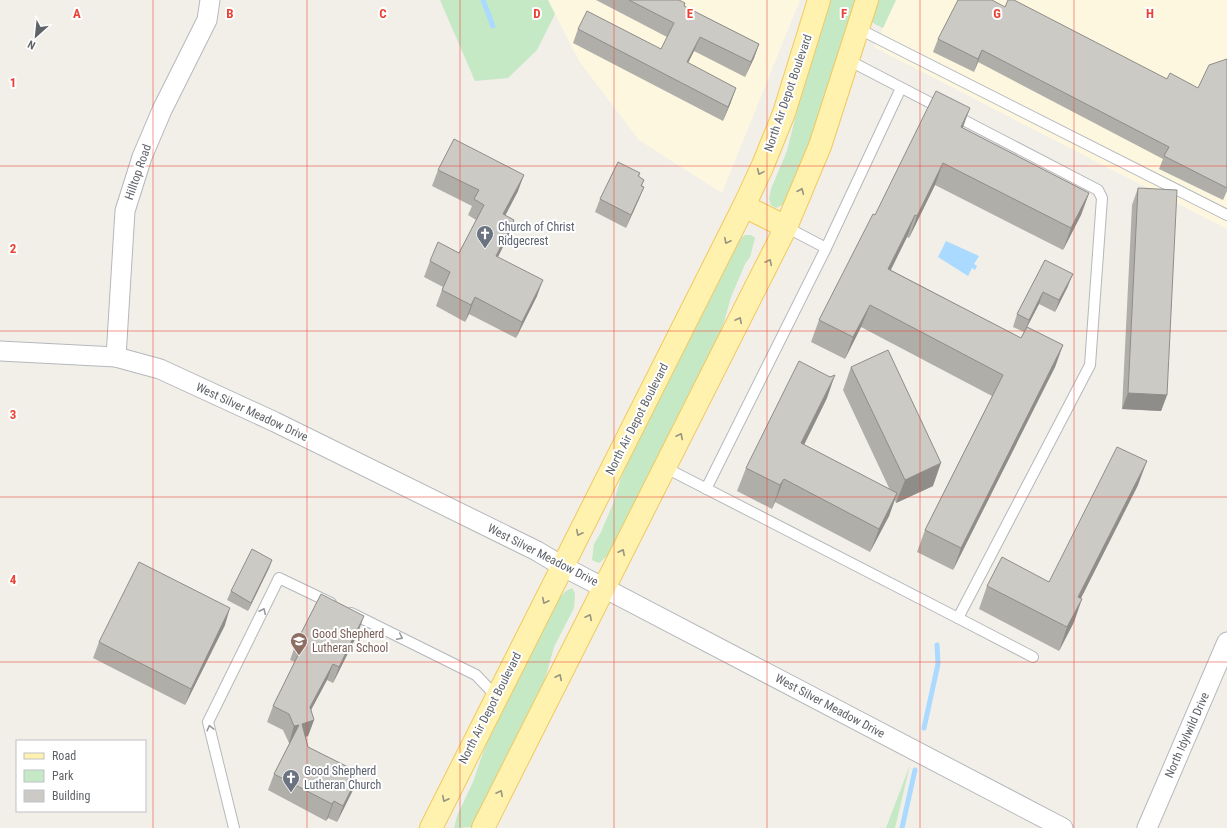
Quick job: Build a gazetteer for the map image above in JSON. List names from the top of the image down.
{
  "streets": {
    "main road": ["North Air Depot Boulevard"],
    "street": ["Hilltop Road", "West Silver Meadow Drive", "North Idylwild Drive"]
  },
  "crossings": [
    ["North Air Depot Boulevard", "West Silver Meadow Drive"],
    ["Hilltop Road", "West Silver Meadow Drive"]
  ],
  "places": {
    "church": ["Church of Christ Ridgecrest", "Good Shepherd Lutheran Church"],
    "school or university": ["Good Shepherd Lutheran School"]
  },
  "legend": ["Road", "Park", "Building"],
  "north": "bottom left",
  "grid": {
    "columns": [
      "A",
      "B",
      "C",
      "D",
      "E",
      "F",
      "G",
      "H"
    ],
    "rows": [
      "1",
      "2",
      "3",
      "4"
    ]
  }
}
